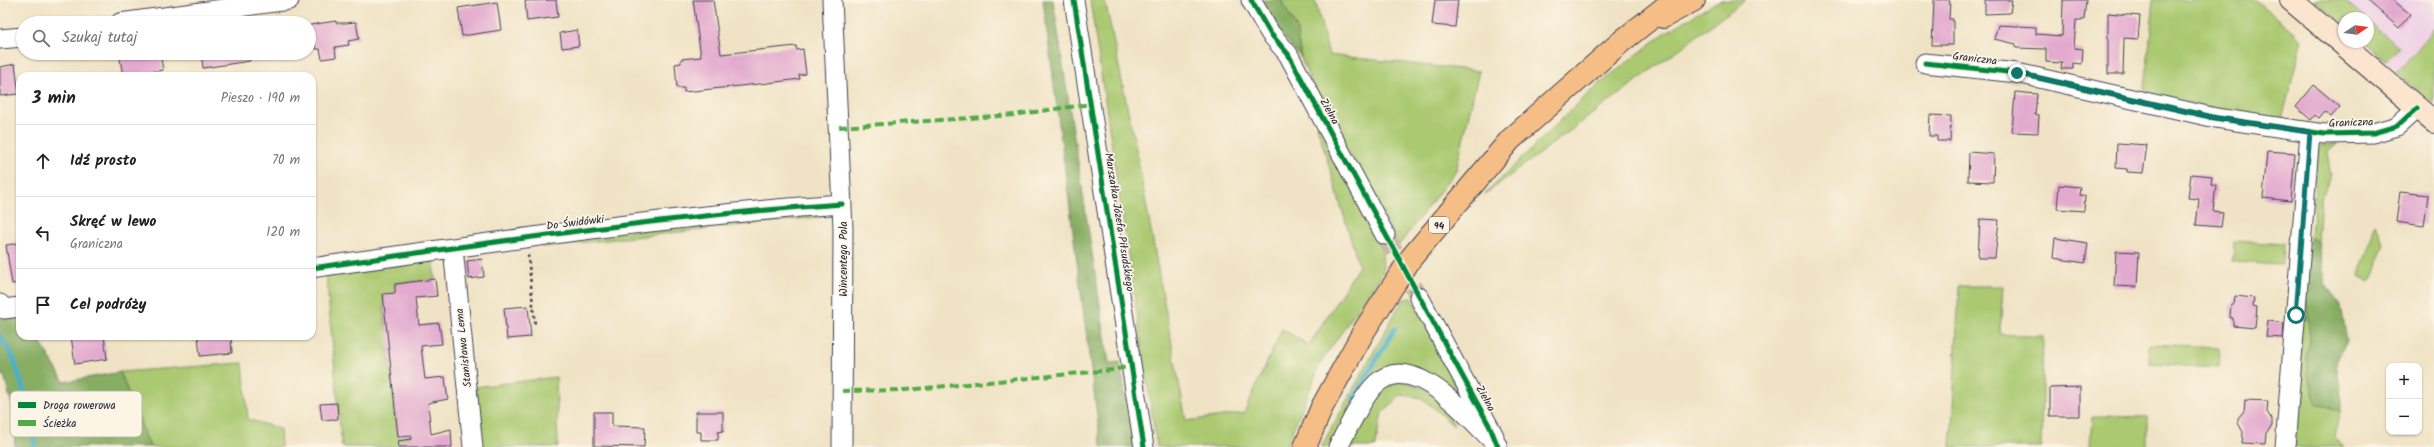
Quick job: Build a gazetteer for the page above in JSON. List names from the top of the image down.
{
  "streets": {
    "main road": ["94"],
    "street": [
      "Graniczna",
      "Zielna",
      "Do Świdówki",
      "Marszałka Józefa Piłsudskiego",
      "Wincentego Pola",
      "Stanisława Lema"
    ]
  },
  "crossings": [
    ["Do Świdówki", "Wincentego Pola"],
    ["Do Świdówki", "Stanisława Lema"]
  ],
  "legend": ["Droga rowerowa", "Ścieżka"],
  "north": "right",
  "page": {
    "search": "Szukaj tutaj",
    "heading": ["3 min", "Pieszo · 190 m"],
    "list": [
      ["Idź prosto", "70 m"],
      ["Skręć w lewo", "Graniczna", "120 m"],
      "Cel podróży"
    ],
    "map_buttons": ["+", "−"]
  }
}
